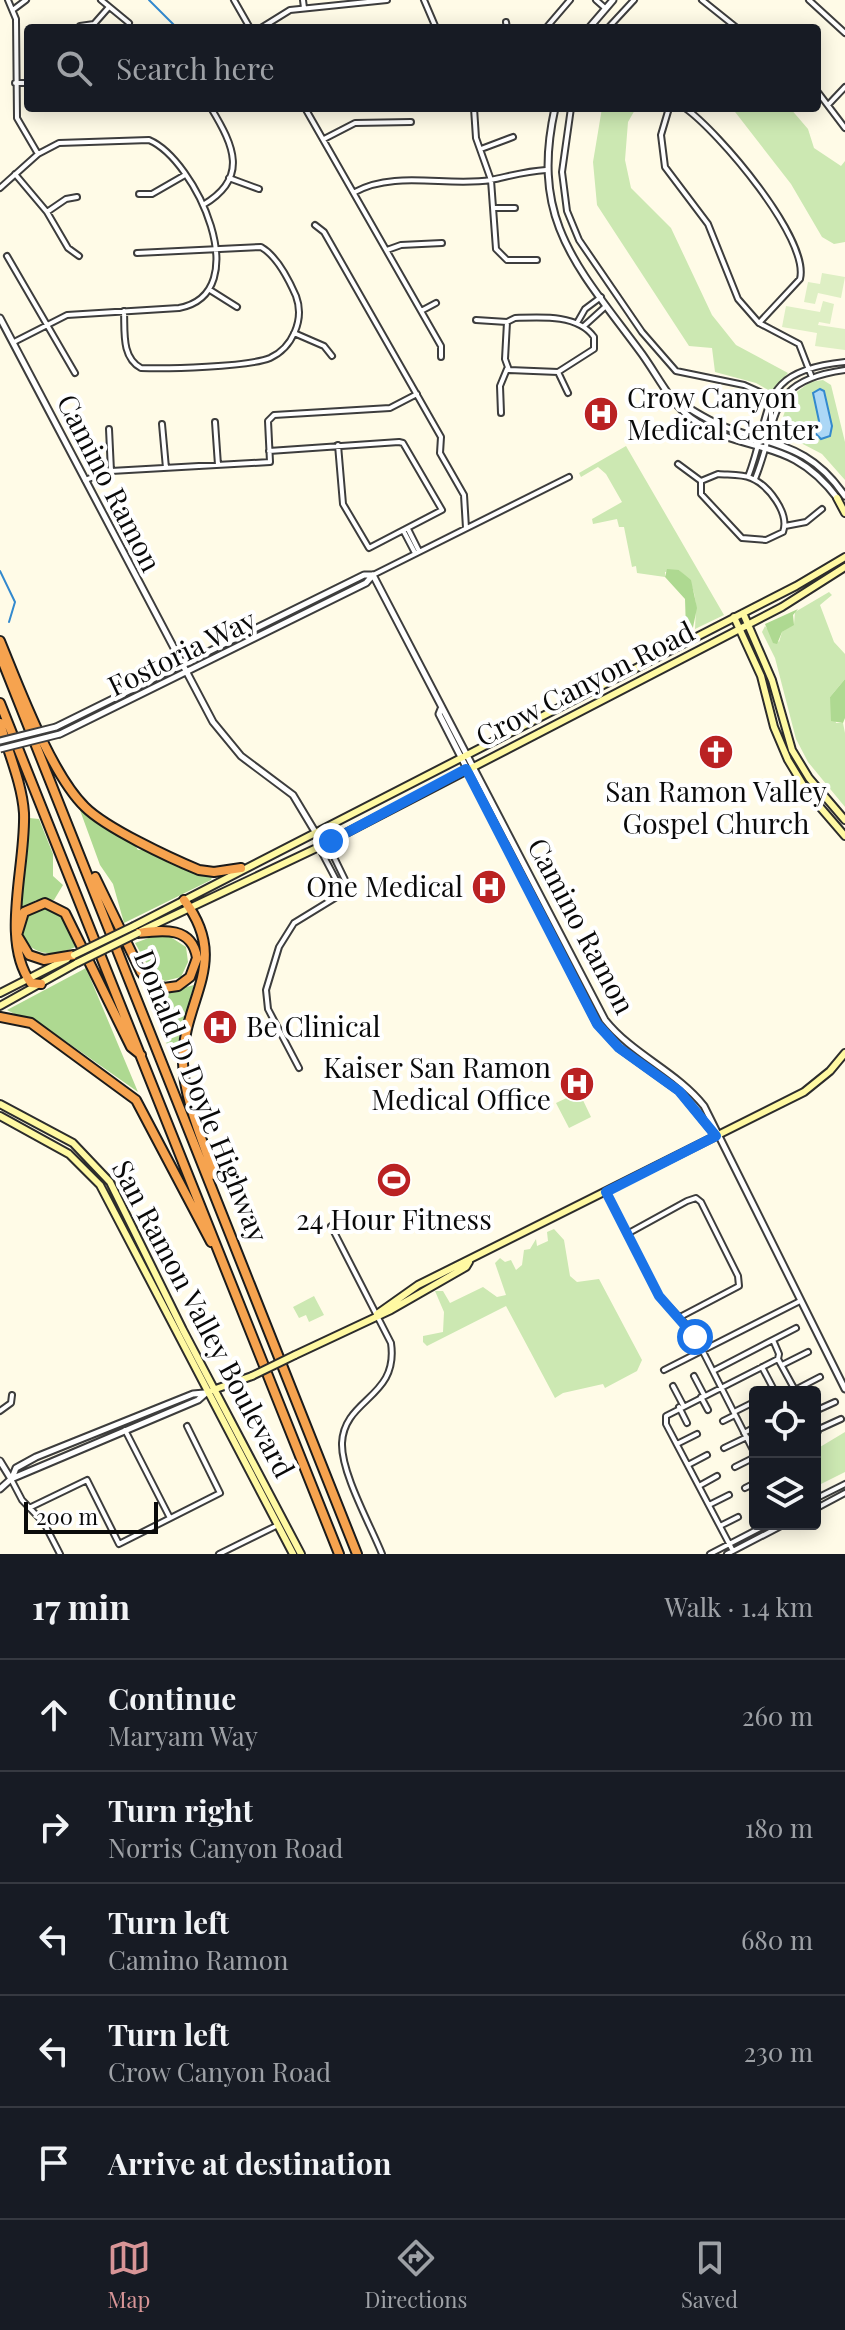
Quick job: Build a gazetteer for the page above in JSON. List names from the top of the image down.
{
  "streets": {
    "highway": ["Donald D Doyle Highway"],
    "main road": ["Crow Canyon Road", "San Ramon Valley Boulevard"],
    "street": ["Camino Ramon", "Fostoria Way"]
  },
  "crossings": [
    ["Camino Ramon", "Fostoria Way"],
    ["Camino Ramon", "Crow Canyon Road"]
  ],
  "places": {
    "hospital": [
      "Crow Canyon Medical Center",
      "One Medical",
      "Be Clinical",
      "Kaiser San Ramon Medical Office"
    ],
    "church": ["San Ramon Valley Gospel Church"],
    "sports": ["24 Hour Fitness"]
  },
  "scale_bar": "200 m",
  "page": {
    "search": "Search here",
    "scale": "200 m",
    "heading": ["17 min", "Walk · 1.4 km"],
    "list": [
      ["Continue", "Maryam Way", "260 m"],
      ["Turn right", "Norris Canyon Road", "180 m"],
      ["Turn left", "Camino Ramon", "680 m"],
      ["Turn left", "Crow Canyon Road", "230 m"],
      "Arrive at destination"
    ],
    "nav": ["Map", "Directions", "Saved"]
  }
}
